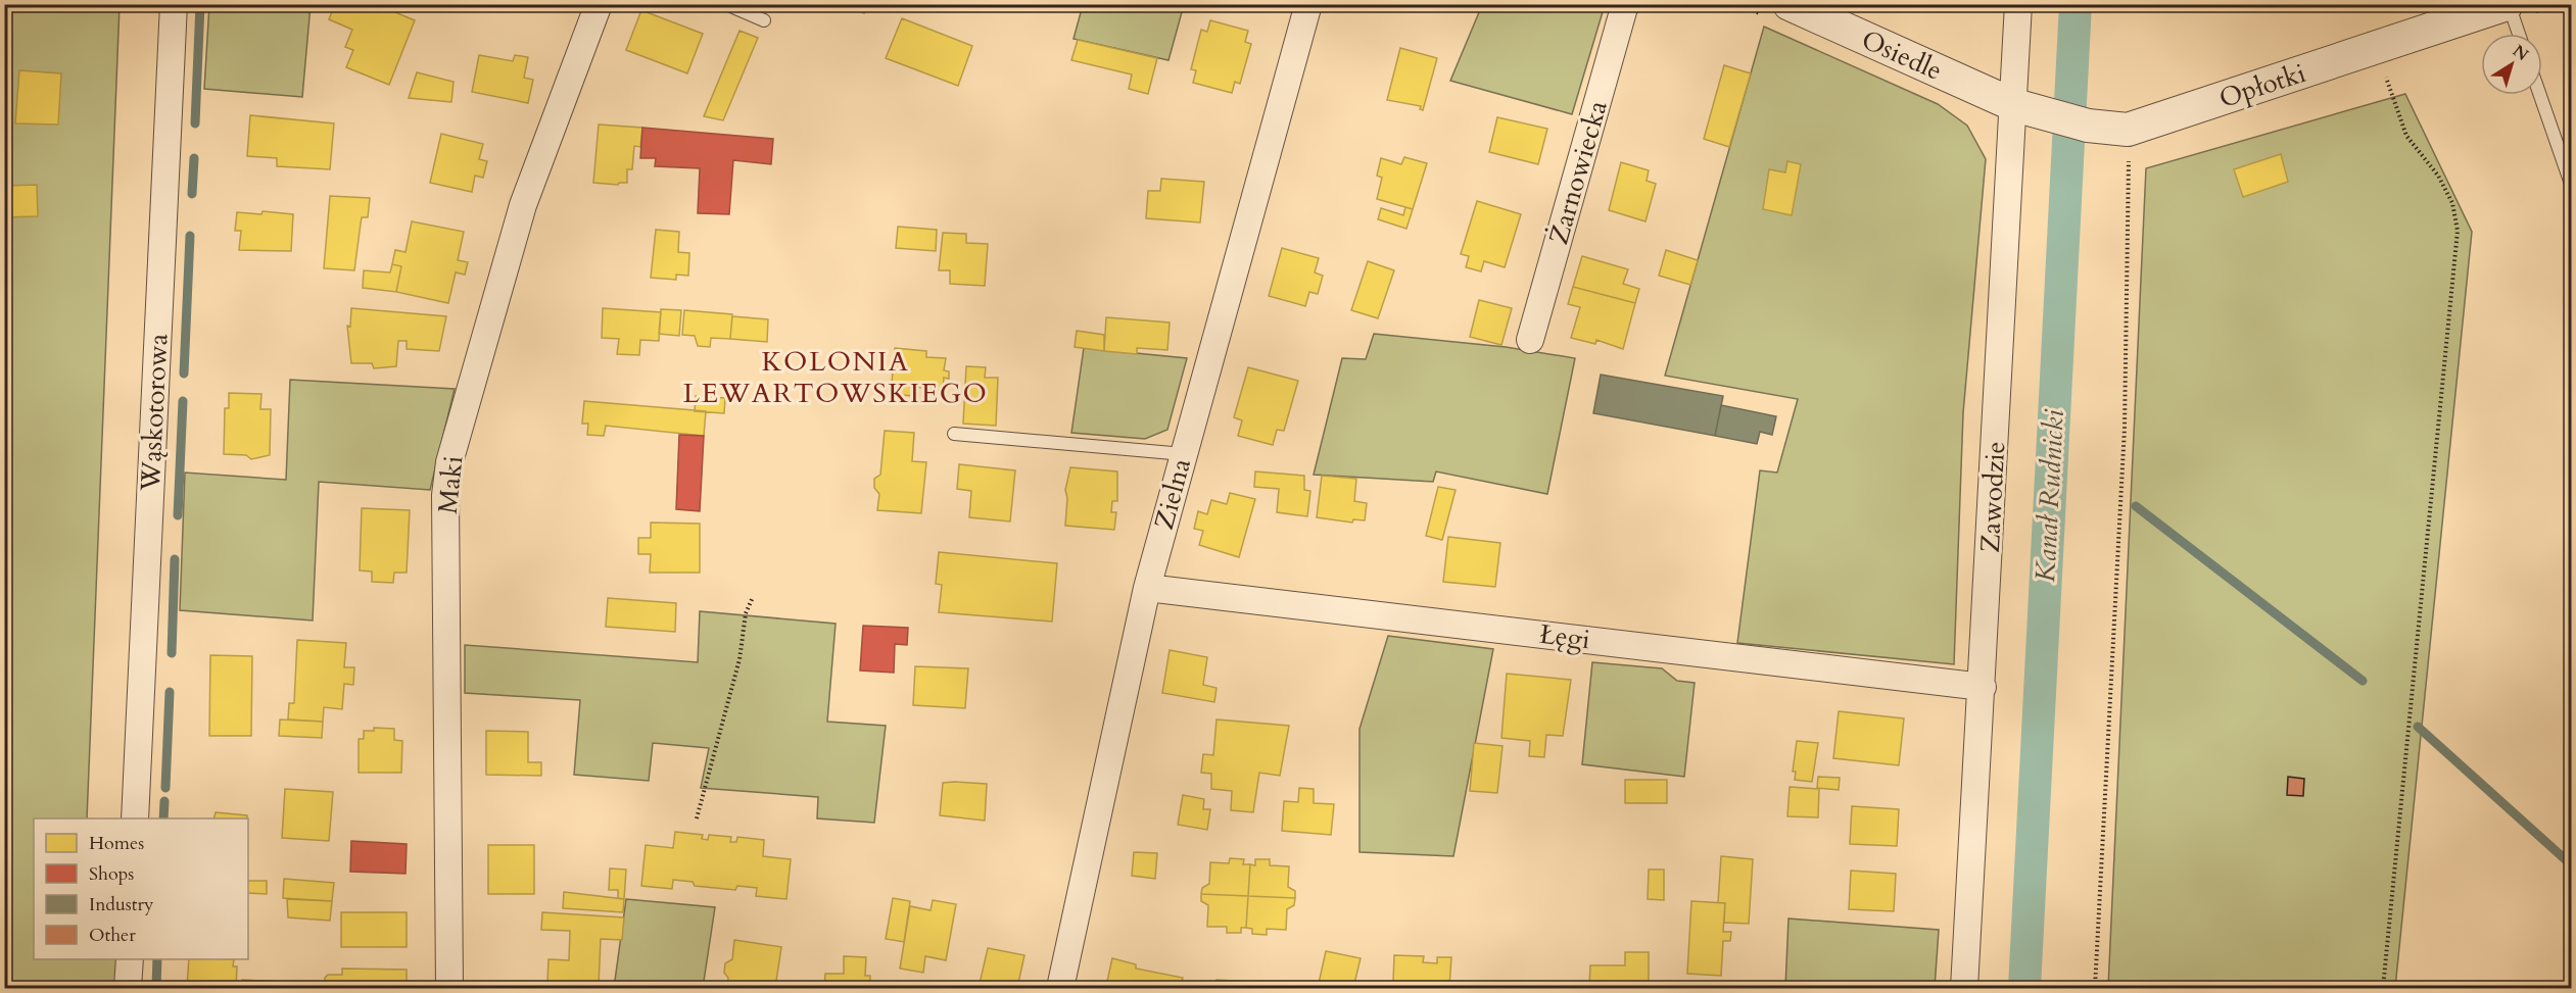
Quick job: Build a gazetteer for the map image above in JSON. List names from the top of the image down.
{
  "streets": {
    "street": [
      "Osiedle",
      "Opłotki",
      "Żarnowiecka",
      "Wąskotorowa",
      "Maki",
      "Zielna",
      "Zawodzie",
      "Łęgi"
    ]
  },
  "crossings": [
    ["Osiedle", "Opłotki"],
    ["Osiedle", "Zawodzie"],
    ["Opłotki", "Zawodzie"],
    ["Zielna", "Łęgi"],
    ["Zawodzie", "Łęgi"]
  ],
  "districts": ["KOLONIA LEWARTOWSKIEGO"],
  "water": ["Kanał Rudnicki"],
  "legend": [
    "Homes",
    "Shops",
    "Industry",
    "Other"
  ],
  "north": "top right"
}
